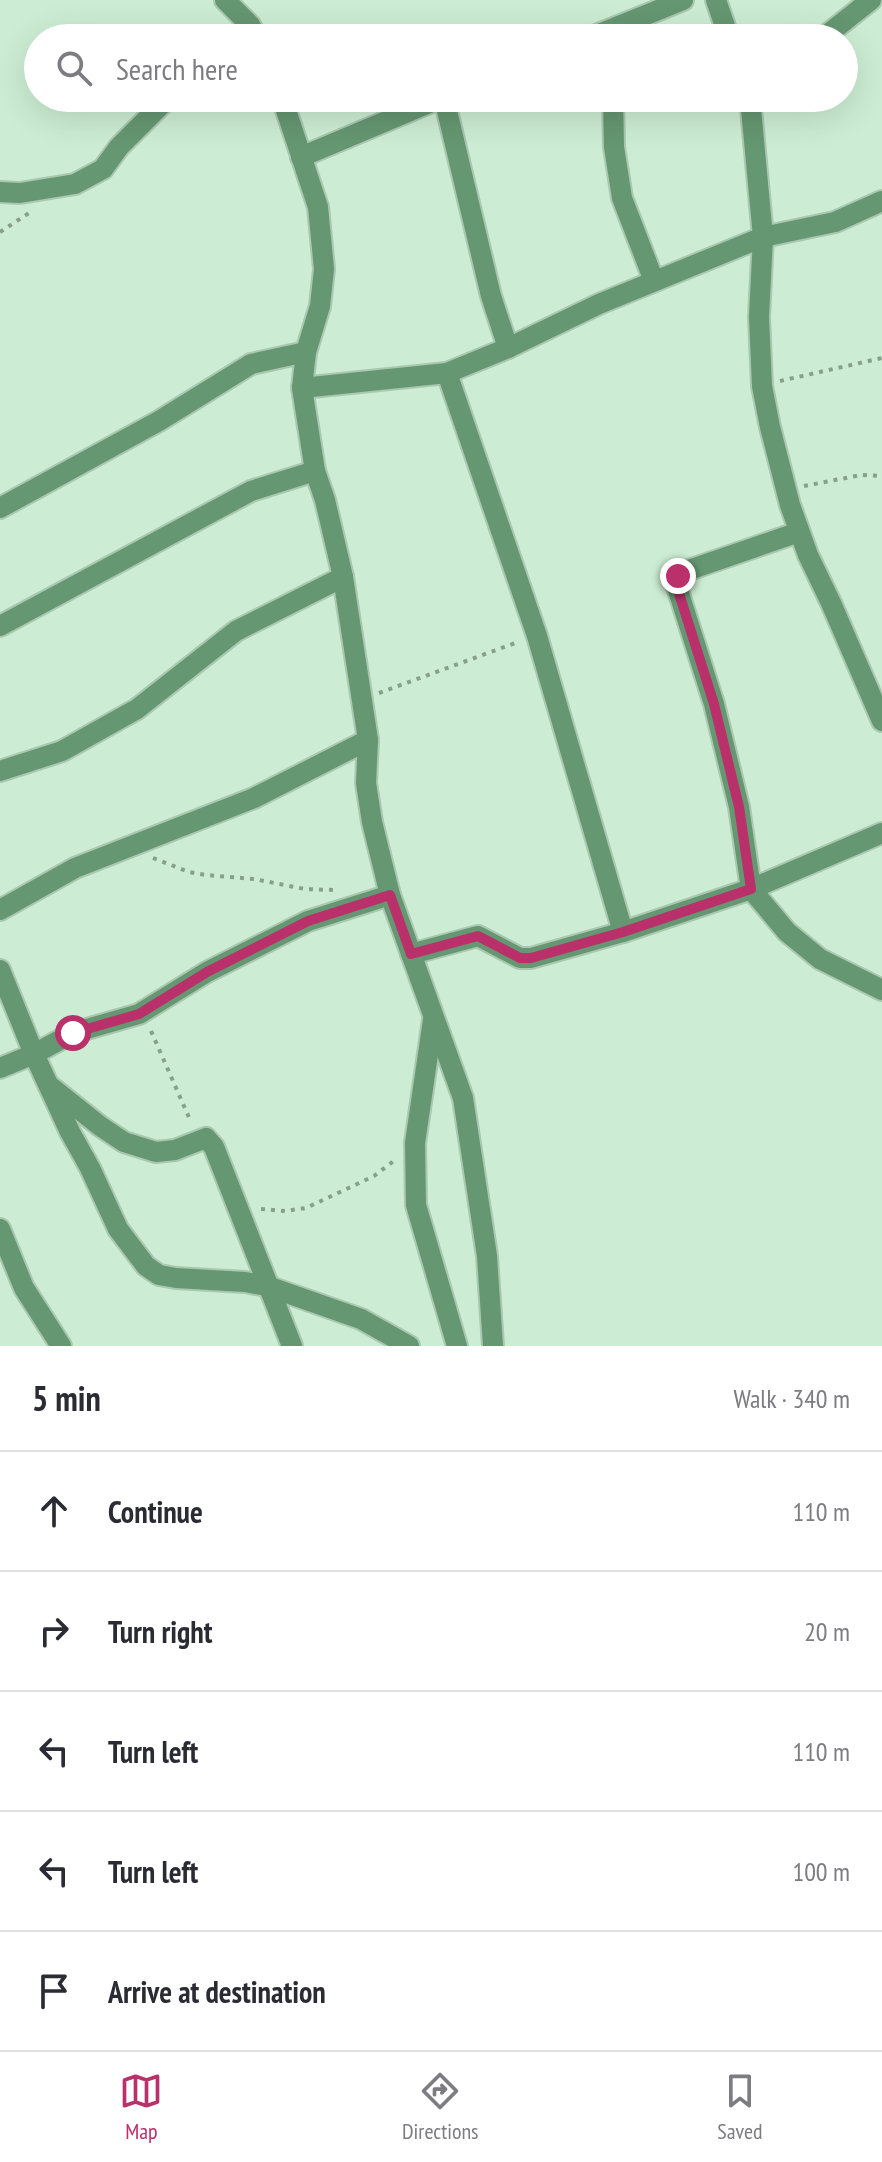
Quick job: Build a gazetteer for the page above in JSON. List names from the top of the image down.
{
  "page": {
    "search": "Search here",
    "heading": ["5 min", "Walk · 340 m"],
    "list": [
      ["Continue", "110 m"],
      ["Turn right", "20 m"],
      ["Turn left", "110 m"],
      ["Turn left", "100 m"],
      "Arrive at destination"
    ],
    "nav": ["Map", "Directions", "Saved"]
  }
}
